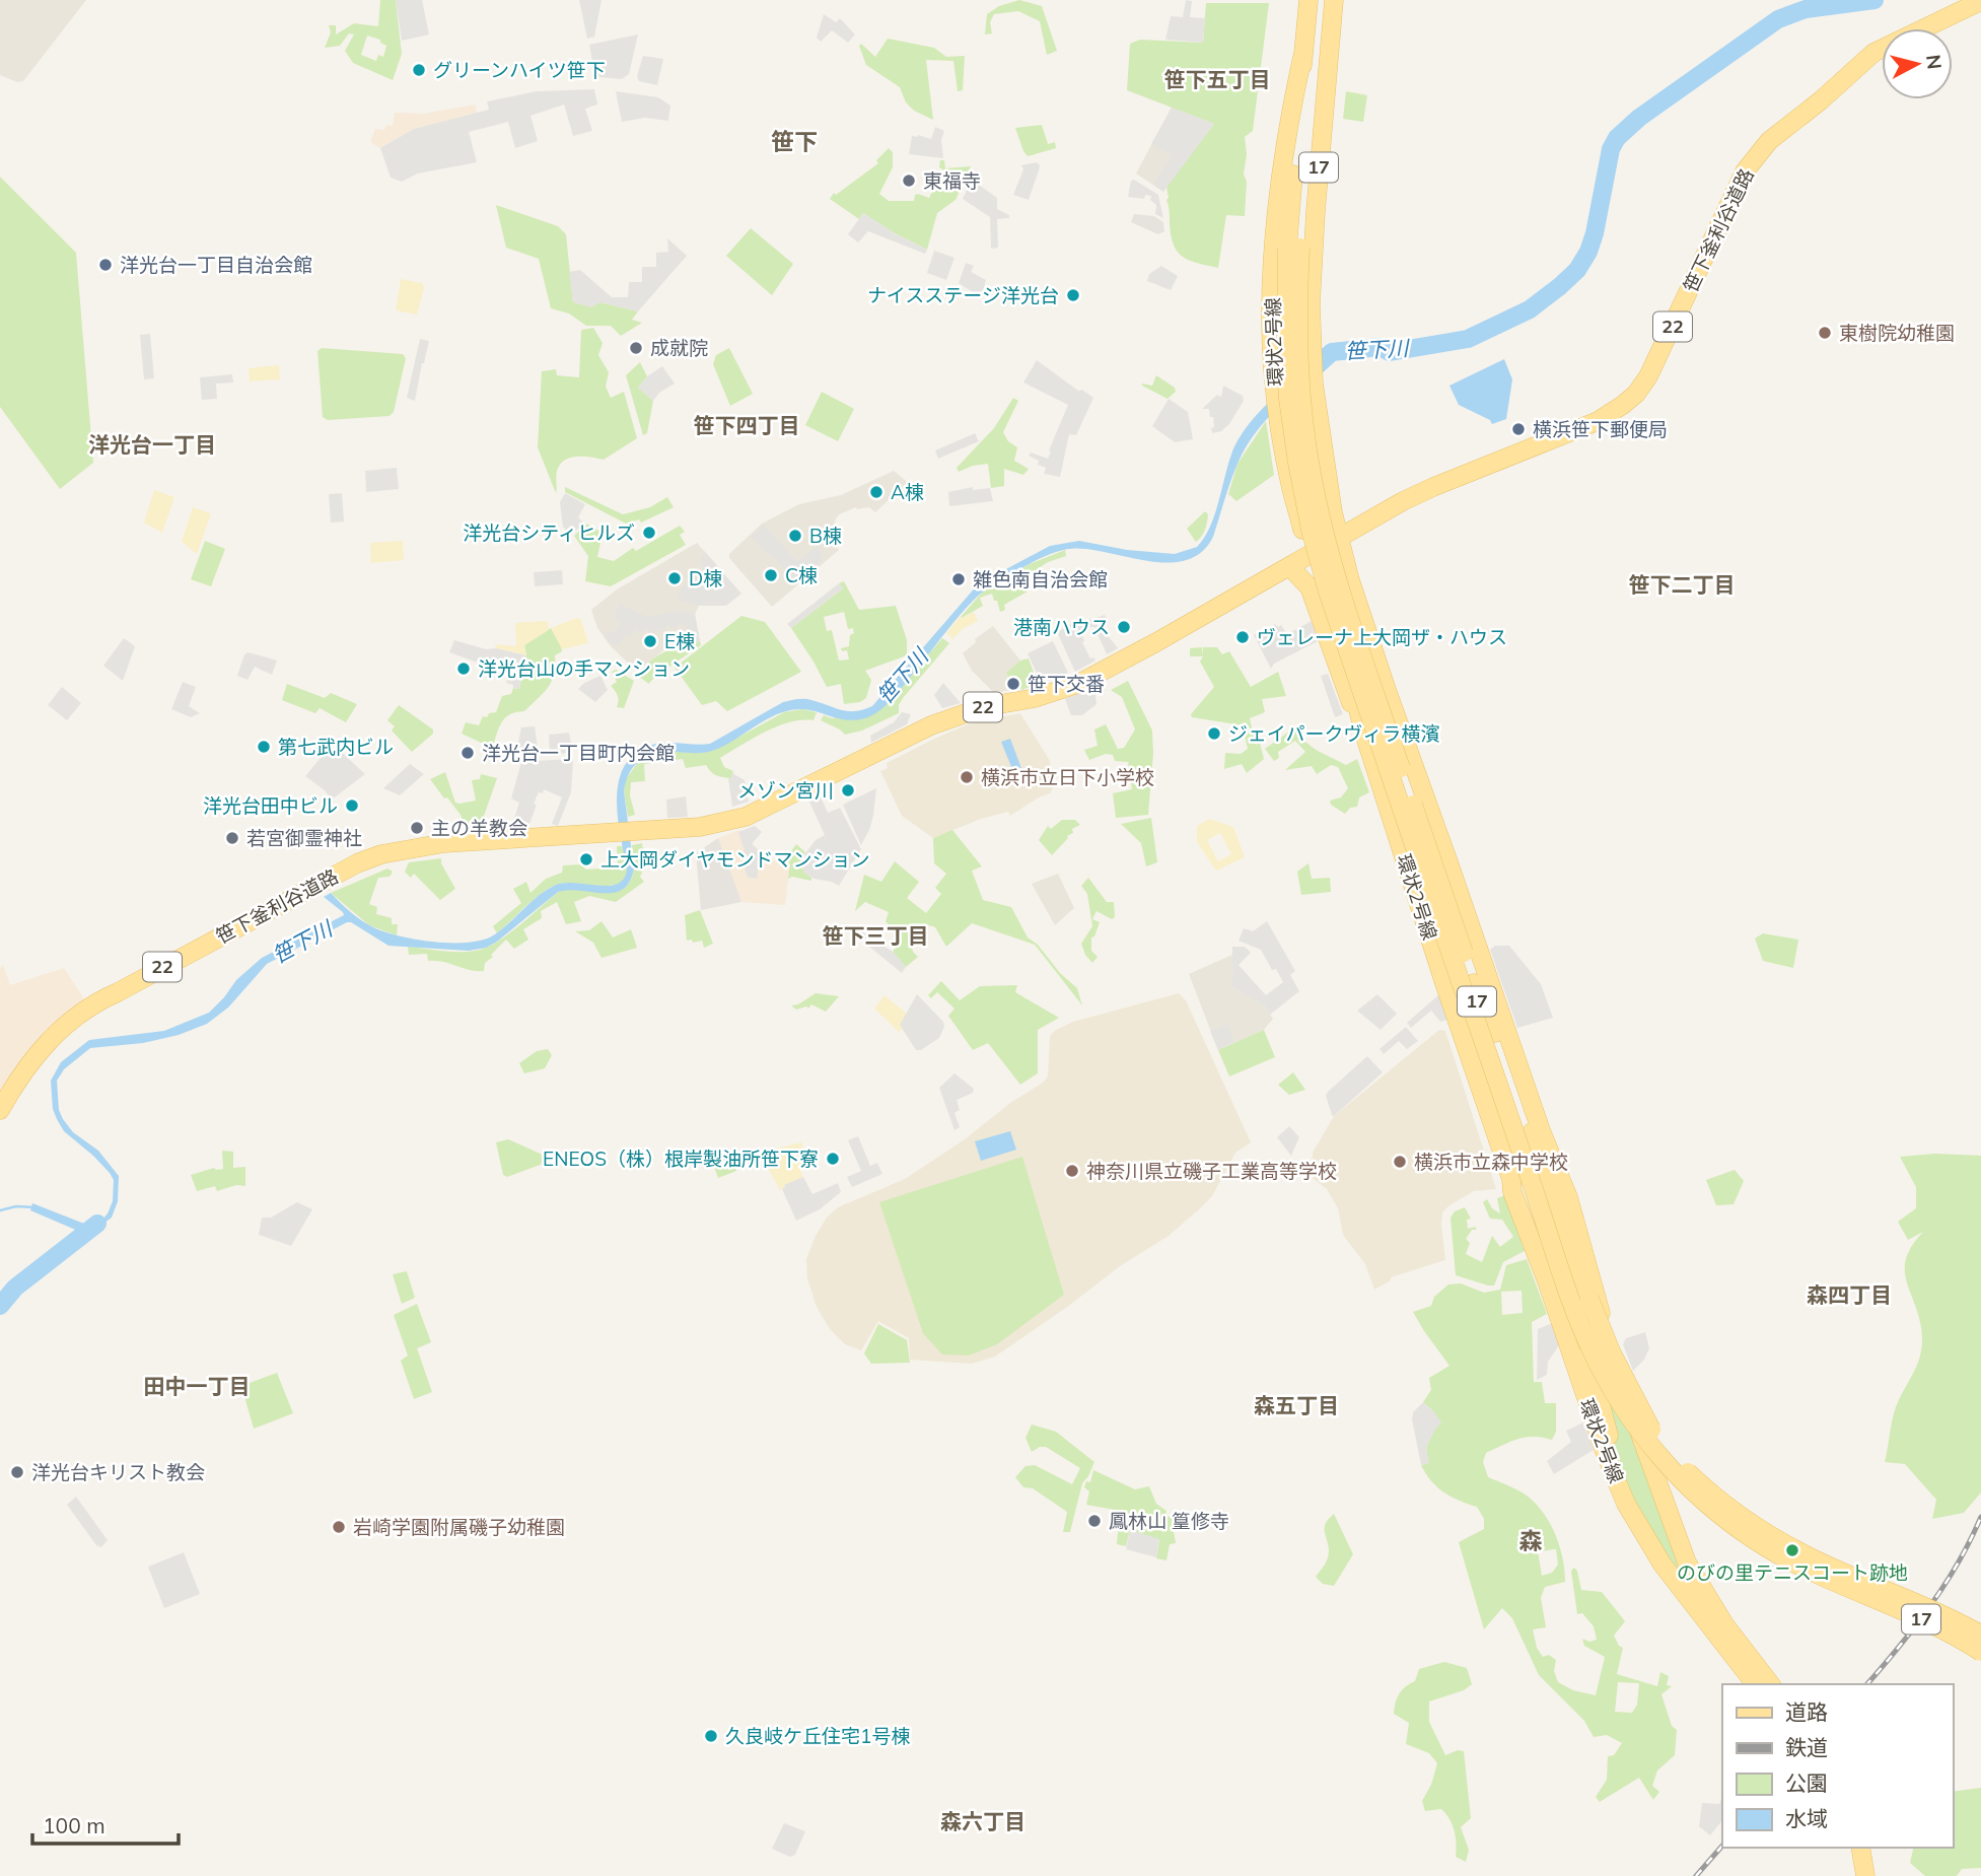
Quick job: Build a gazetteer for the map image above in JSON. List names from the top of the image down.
{
  "streets": {
    "main road": [
      "17",
      "笹下釜利谷道路",
      "22",
      "環状2号線"
    ]
  },
  "crossings": [
    ["17", "笹下釜利谷道路"],
    ["17", "環状2号線"],
    ["笹下釜利谷道路", "環状2号線"]
  ],
  "districts": [
    "笹下五丁目",
    "笹下",
    "笹下四丁目",
    "洋光台一丁目",
    "笹下二丁目",
    "笹下三丁目",
    "森四丁目",
    "田中一丁目",
    "森五丁目",
    "森",
    "森六丁目"
  ],
  "water": ["笹下川"],
  "places": [
    "グリーンハイツ笹下",
    "東福寺",
    "洋光台一丁目自治会館",
    "ナイスステージ洋光台",
    "東樹院幼稚園",
    "成就院",
    "横浜笹下郵便局",
    "A棟",
    "洋光台シティヒルズ",
    "B棟",
    "C棟",
    "D棟",
    "雑色南自治会館",
    "港南ハウス",
    "ヴェレーナ上大岡ザ・ハウス",
    "E棟",
    "洋光台山の手マンション",
    "笹下交番",
    "ジェイパークヴィラ横濱",
    "第七武内ビル",
    "洋光台一丁目町内会館",
    "横浜市立日下小学校",
    "メゾン宮川",
    "洋光台田中ビル",
    "主の羊教会",
    "若宮御霊神社",
    "上大岡ダイヤモンドマンション",
    "ENEOS（株）根岸製油所笹下寮",
    "横浜市立森中学校",
    "神奈川県立磯子工業高等学校",
    "洋光台キリスト教会",
    "鳳林山 篁修寺",
    "岩崎学園附属磯子幼稚園",
    "のびの里テニスコート跡地",
    "久良岐ケ丘住宅1号棟"
  ],
  "legend": [
    "道路",
    "鉄道",
    "公園",
    "水域"
  ],
  "scale_bar": "100 m",
  "north": "right"
}
